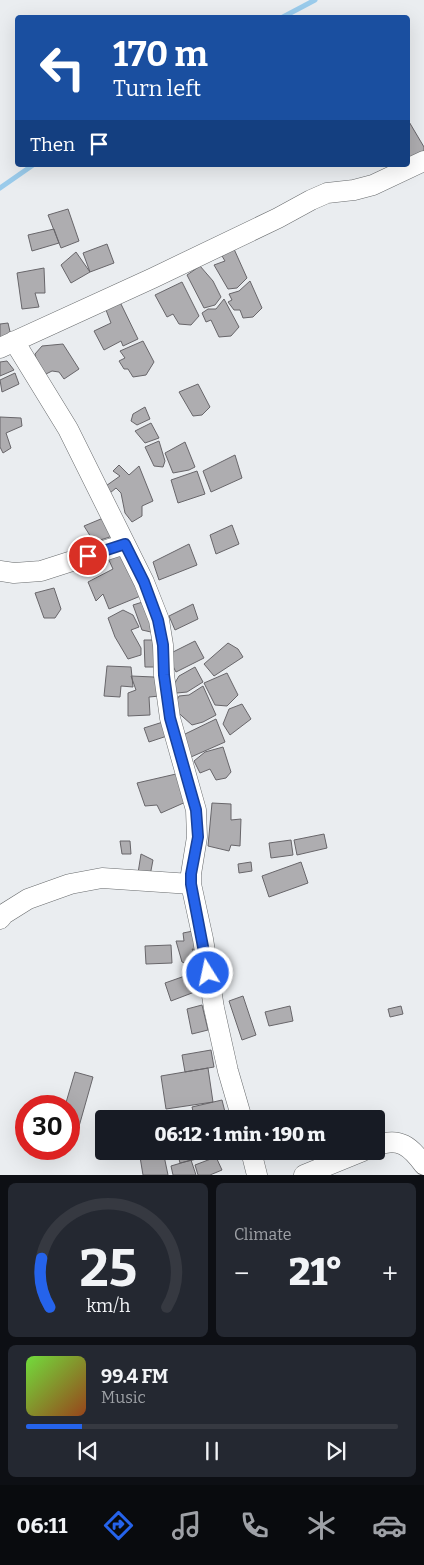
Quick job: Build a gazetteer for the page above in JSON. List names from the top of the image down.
{
  "page": {
    "turn": ["170 m", "Turn left"],
    "then": "Then",
    "limit": "30",
    "trip": "06:12 · 1 min · 190 m",
    "tile": "Climate",
    "heat": ["−", "21°", "+"],
    "song": ["99.4 FM", "Music"],
    "tabs": "06:11",
    "gauge": ["25", "km/h"]
  }
}
